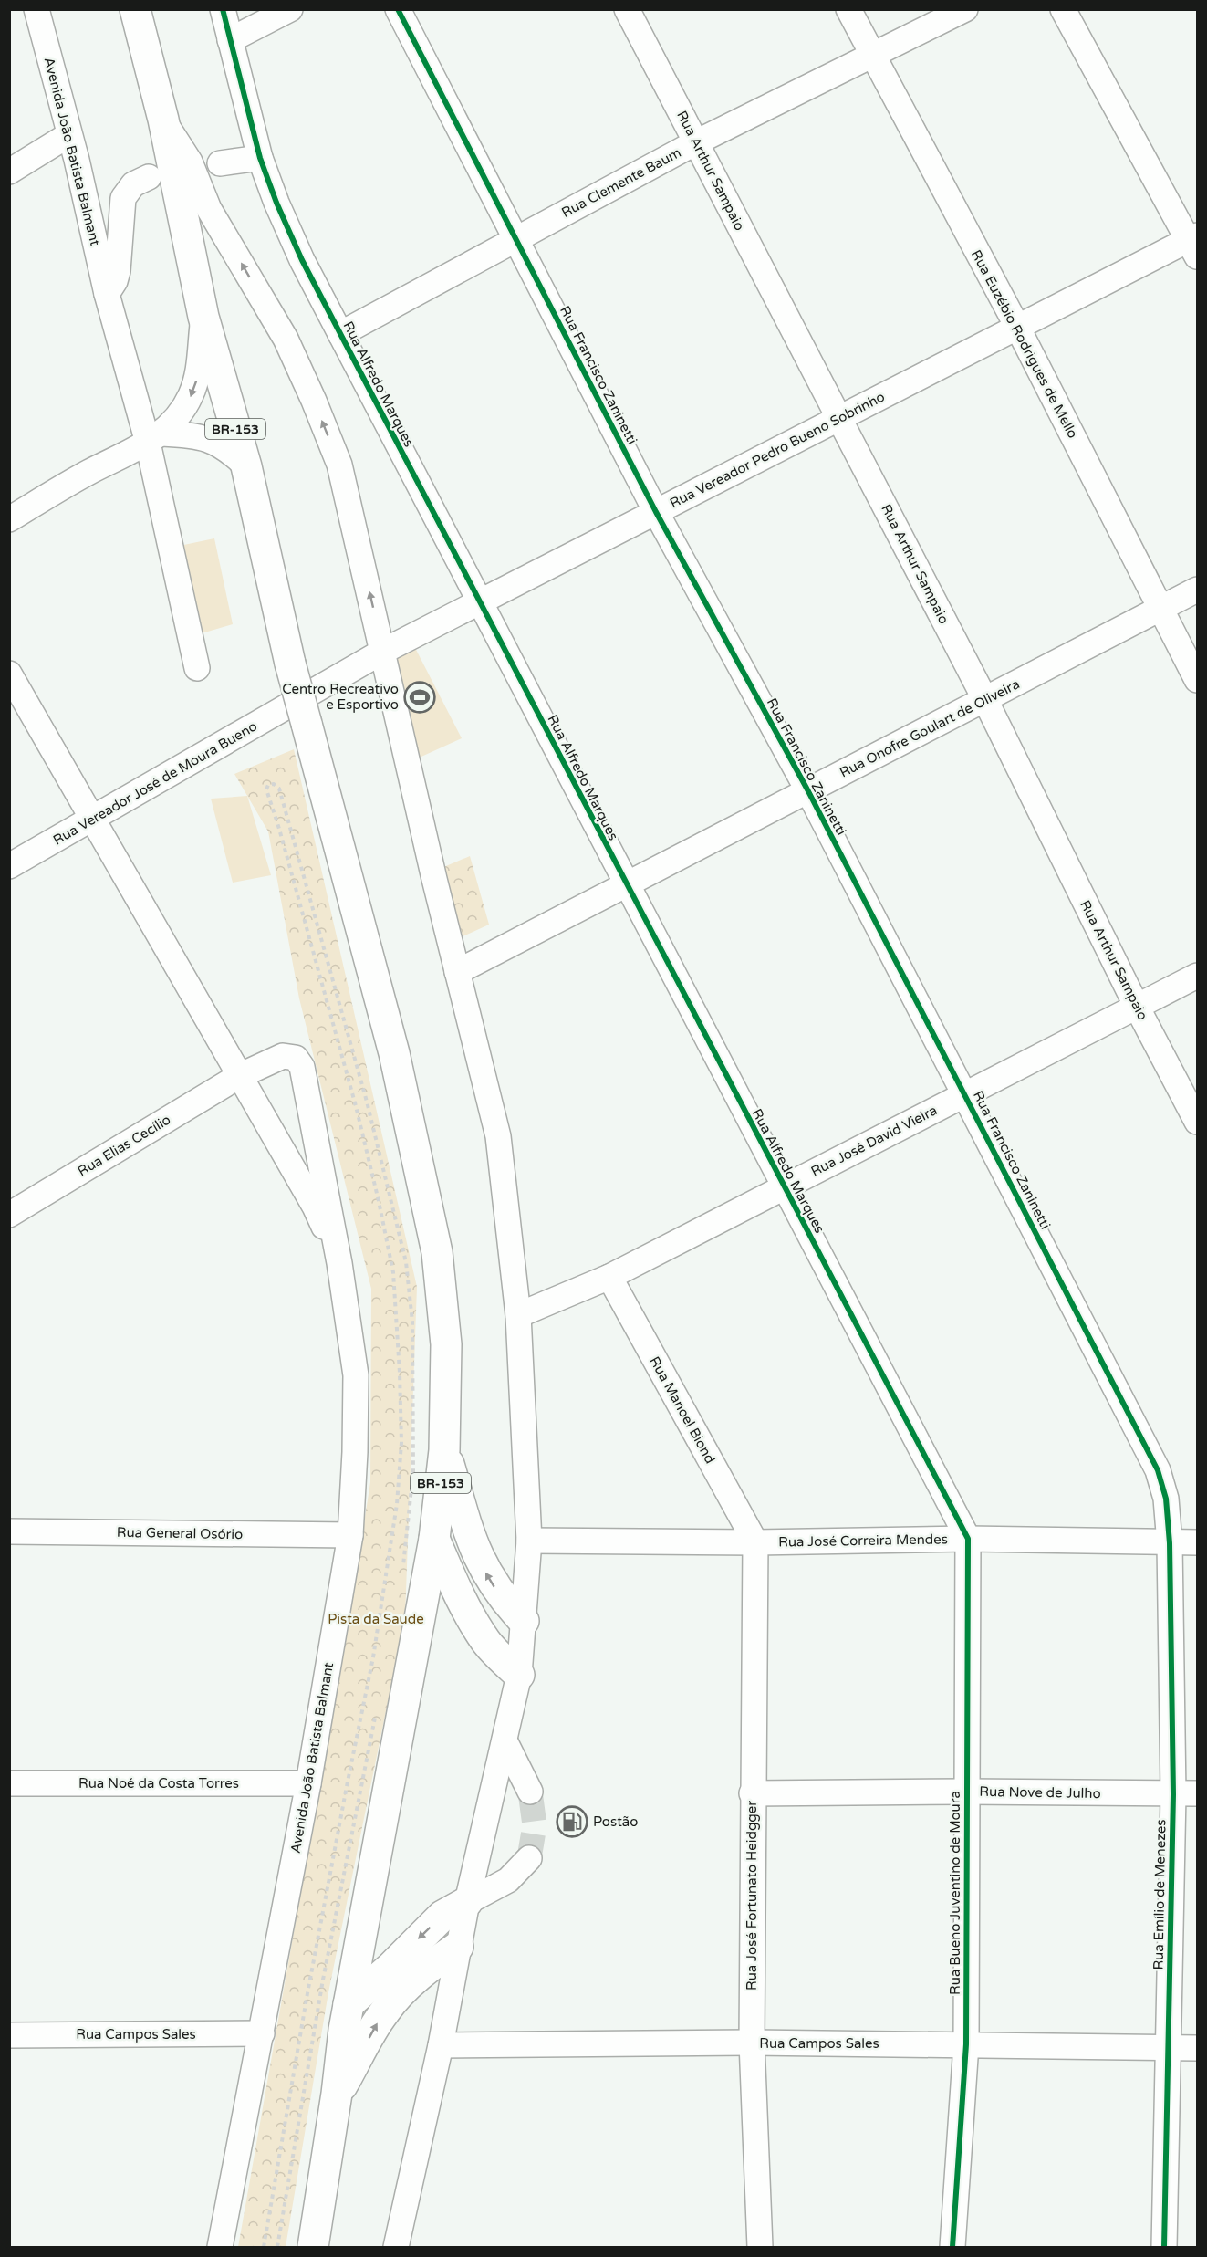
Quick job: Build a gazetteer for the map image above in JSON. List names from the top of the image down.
{
  "streets": {
    "highway": ["BR-153"],
    "street": [
      "Avenida João Batista Balmant",
      "Rua Arthur Sampaio",
      "Rua Clemente Baum",
      "Rua Euzébio Rodrigues de Mello",
      "Rua Francisco Zaninetti",
      "Rua Alfredo Marques",
      "Rua Vereador Pedro Bueno Sobrinho",
      "Rua Onofre Goulart de Oliveira",
      "Rua Vereador José de Moura Bueno",
      "Rua José David Vieira",
      "Rua Elias Cecílio",
      "Rua Manoel Biond",
      "Rua General Osório",
      "Rua José Correira Mendes",
      "Rua Noé da Costa Torres",
      "Rua Nove de Julho",
      "Rua Bueno Juventino de Moura",
      "Rua Emílio de Menezes",
      "Rua José Fortunato Heidgger",
      "Rua Campos Sales"
    ]
  },
  "crossings": [
    ["Avenida João Batista Balmant", "Rua Elias Cecílio"],
    ["Avenida João Batista Balmant", "Rua General Osório"],
    ["Avenida João Batista Balmant", "Rua Noé da Costa Torres"],
    ["Avenida João Batista Balmant", "Rua Campos Sales"],
    ["Rua Arthur Sampaio", "Rua Clemente Baum"],
    ["Rua Arthur Sampaio", "Rua Vereador Pedro Bueno Sobrinho"],
    ["Rua Arthur Sampaio", "Rua Onofre Goulart de Oliveira"],
    ["Rua Arthur Sampaio", "Rua José David Vieira"],
    ["Rua Clemente Baum", "Rua Euzébio Rodrigues de Mello"],
    ["Rua Clemente Baum", "Rua Francisco Zaninetti"],
    ["Rua Clemente Baum", "Rua Alfredo Marques"],
    ["Rua Euzébio Rodrigues de Mello", "Rua Vereador Pedro Bueno Sobrinho"],
    ["Rua Euzébio Rodrigues de Mello", "Rua Onofre Goulart de Oliveira"],
    ["Rua Francisco Zaninetti", "Rua Vereador Pedro Bueno Sobrinho"],
    ["Rua Francisco Zaninetti", "Rua Onofre Goulart de Oliveira"],
    ["Rua Francisco Zaninetti", "Rua José David Vieira"],
    ["Rua Francisco Zaninetti", "Rua José Correira Mendes"],
    ["Rua Francisco Zaninetti", "Rua Emílio de Menezes"],
    ["Rua Alfredo Marques", "Rua Vereador Pedro Bueno Sobrinho"],
    ["Rua Alfredo Marques", "Rua Onofre Goulart de Oliveira"],
    ["Rua Alfredo Marques", "Rua José David Vieira"],
    ["Rua Alfredo Marques", "Rua José Correira Mendes"],
    ["Rua Alfredo Marques", "Rua Bueno Juventino de Moura"],
    ["BR-153", "Rua Vereador Pedro Bueno Sobrinho"],
    ["BR-153", "Rua Vereador José de Moura Bueno"],
    ["Rua Vereador Pedro Bueno Sobrinho", "Rua Vereador José de Moura Bueno"],
    ["Rua José David Vieira", "Rua Manoel Biond"],
    ["Rua Manoel Biond", "Rua José Correira Mendes"],
    ["Rua Manoel Biond", "Rua José Fortunato Heidgger"],
    ["Rua José Correira Mendes", "Rua Bueno Juventino de Moura"],
    ["Rua José Correira Mendes", "Rua Emílio de Menezes"],
    ["Rua José Correira Mendes", "Rua José Fortunato Heidgger"],
    ["Rua Nove de Julho", "Rua Bueno Juventino de Moura"],
    ["Rua Nove de Julho", "Rua Emílio de Menezes"],
    ["Rua Nove de Julho", "Rua José Fortunato Heidgger"],
    ["Rua Bueno Juventino de Moura", "Rua Campos Sales"],
    ["Rua Emílio de Menezes", "Rua Campos Sales"],
    ["Rua José Fortunato Heidgger", "Rua Campos Sales"]
  ],
  "parks": ["Pista da Saude"],
  "places": {
    "sports": ["Centro Recreativo e Esportivo"],
    "fuel station": ["Postão"]
  }
}
